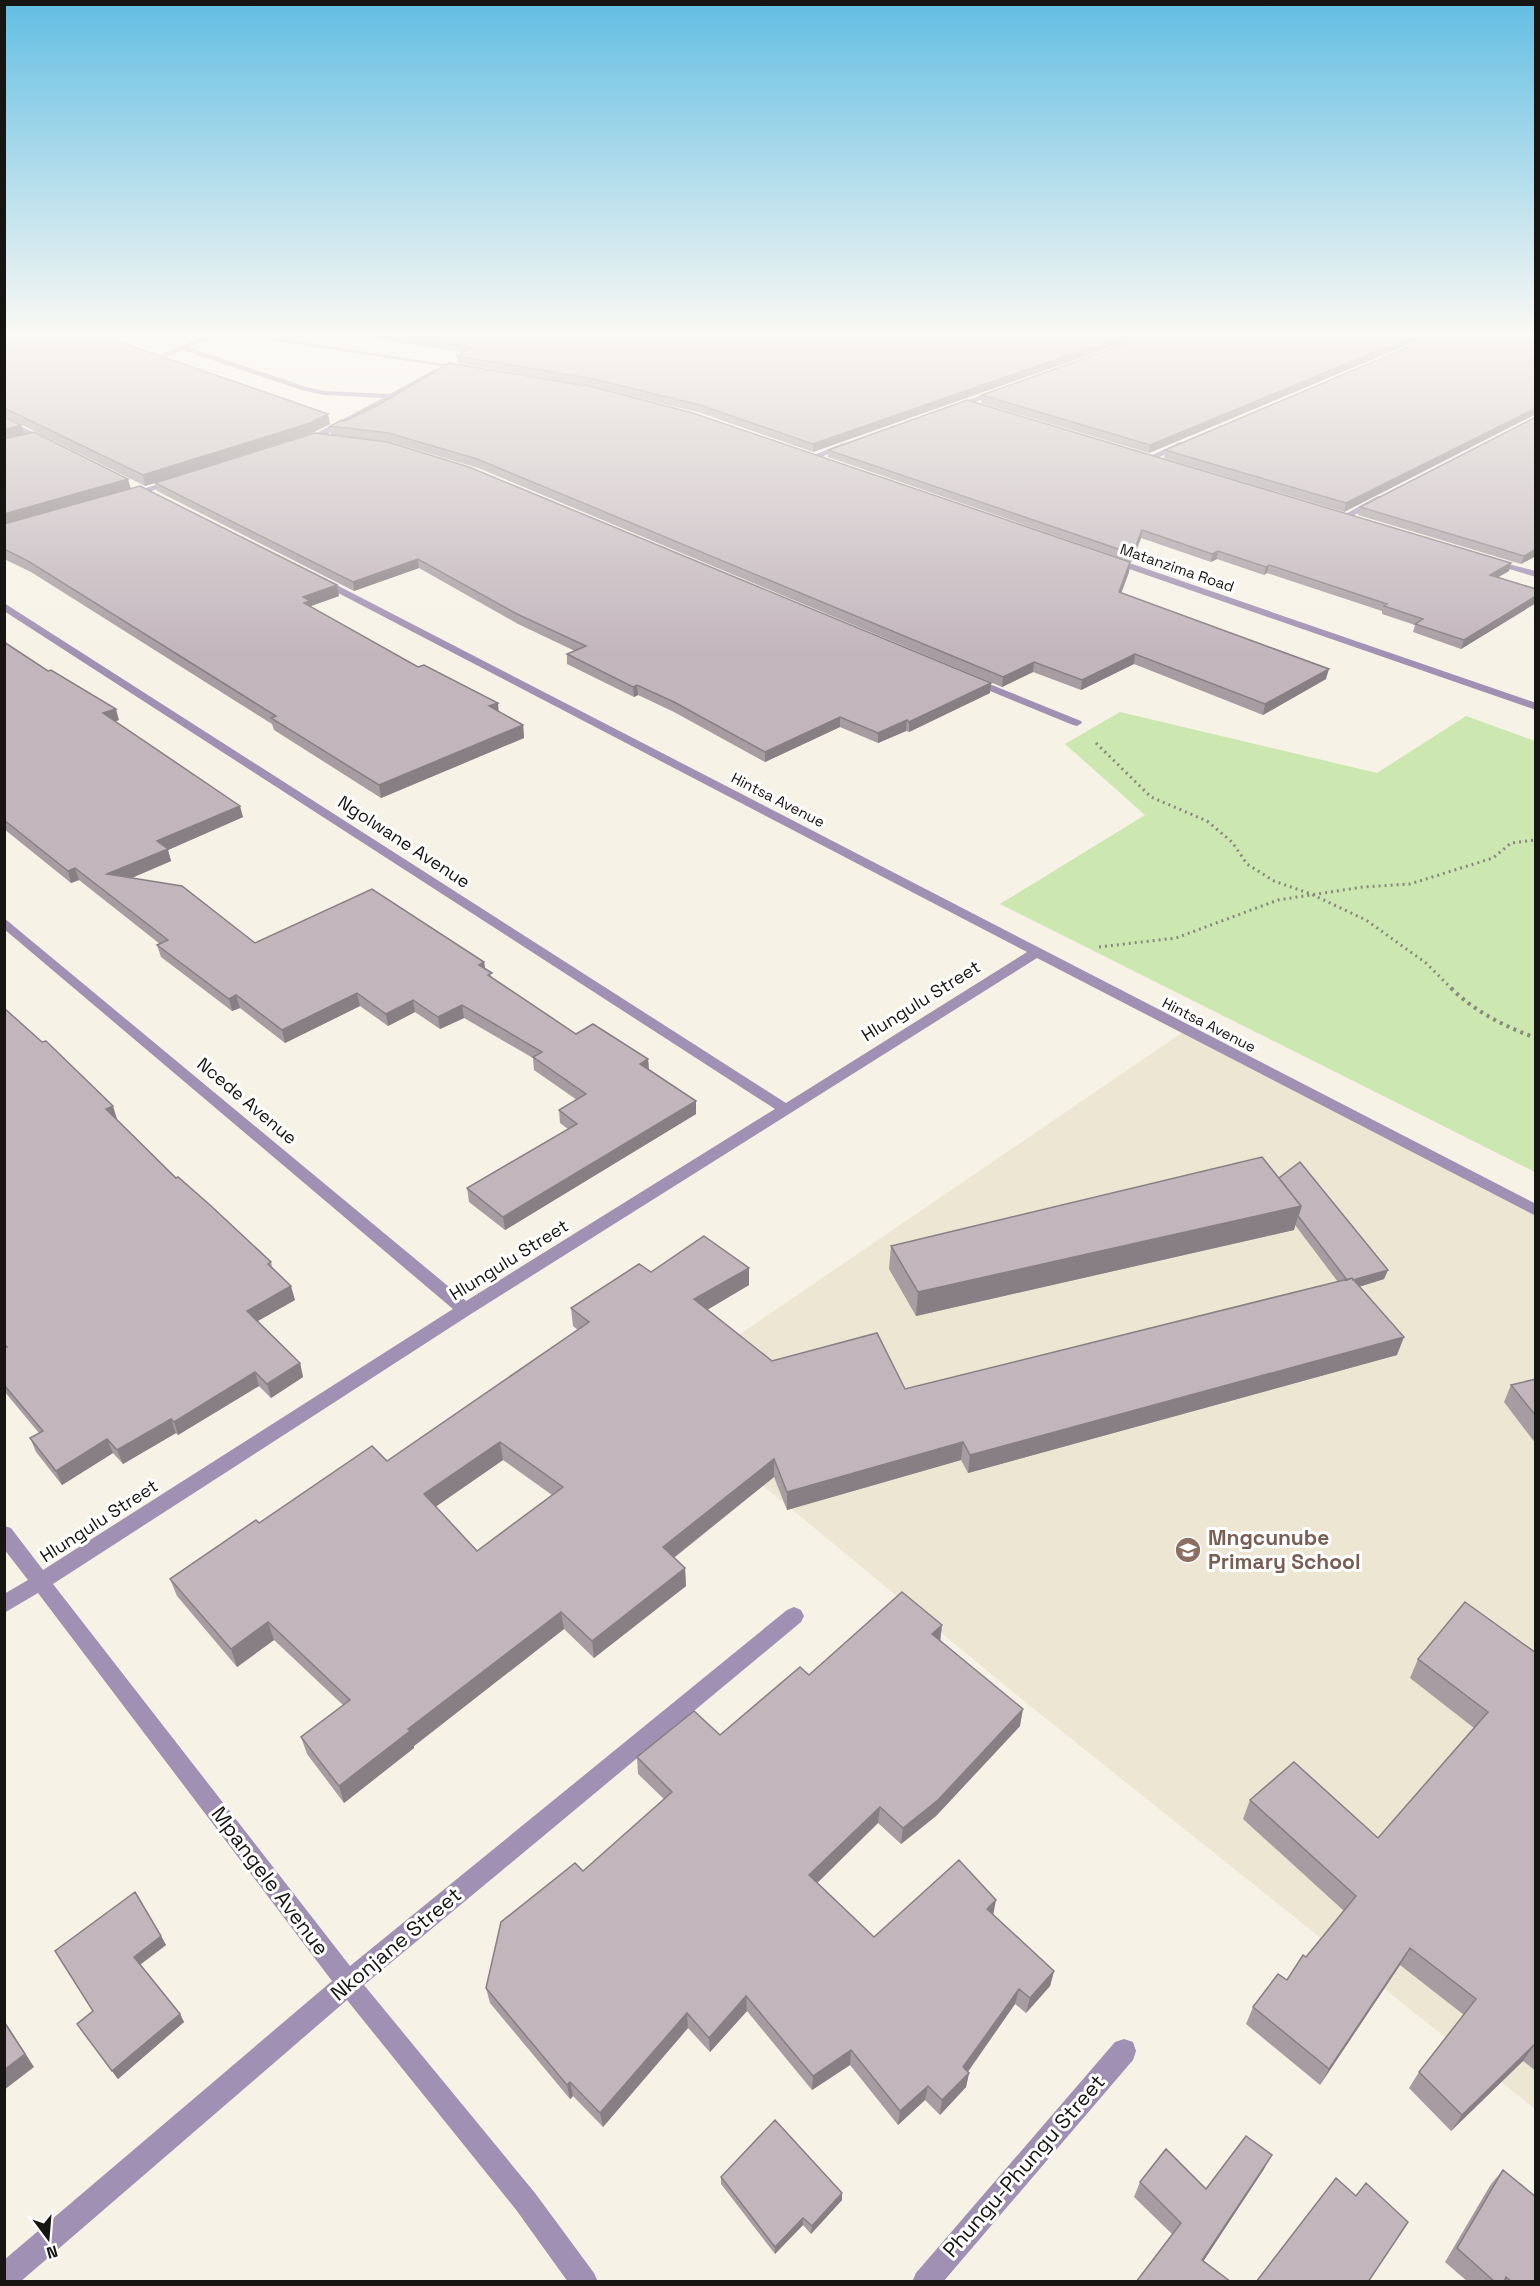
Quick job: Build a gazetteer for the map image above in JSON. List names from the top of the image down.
{
  "streets": {
    "street": [
      "Matanzima Road",
      "Hintsa Avenue",
      "Ngolwane Avenue",
      "Hlungulu Street",
      "Ncede Avenue",
      "Mpangele Avenue",
      "Nkonjane Street",
      "Phungu-Phungu Street"
    ]
  },
  "crossings": [
    ["Hintsa Avenue", "Hlungulu Street"],
    ["Ngolwane Avenue", "Hlungulu Street"],
    ["Hlungulu Street", "Ncede Avenue"],
    ["Hlungulu Street", "Mpangele Avenue"],
    ["Mpangele Avenue", "Nkonjane Street"]
  ],
  "places": {
    "school or university": ["Mngcunube Primary School"]
  },
  "north": "bottom"
}
